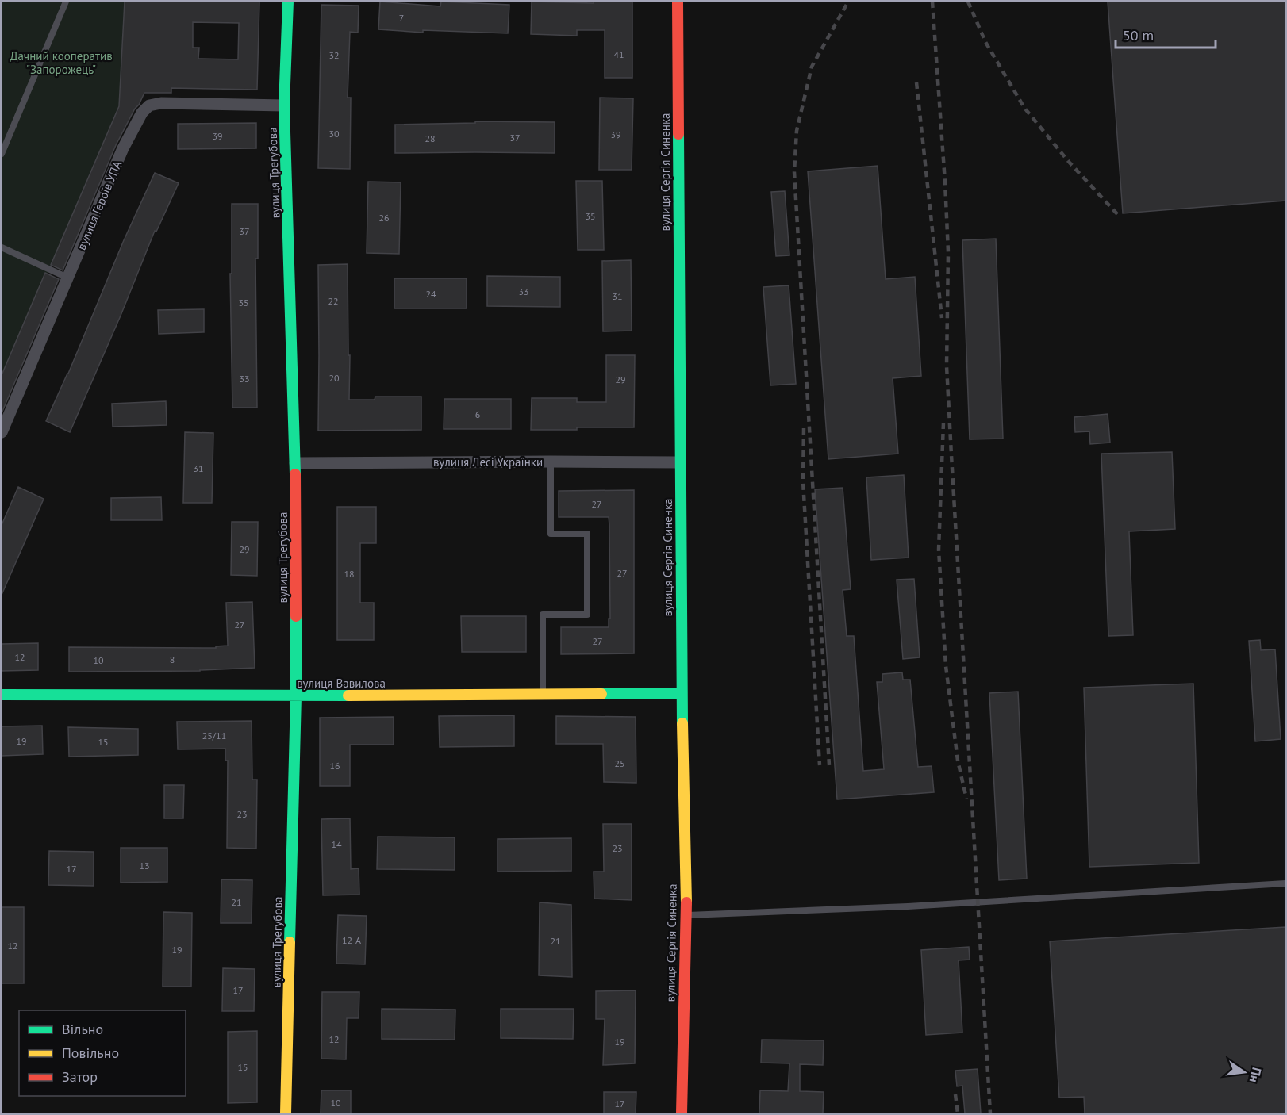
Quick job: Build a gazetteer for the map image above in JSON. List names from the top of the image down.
{
  "streets": {
    "street": [
      "вулиця Сергія Синенка",
      "вулиця Трегубова",
      "вулиця Героїв УПА",
      "вулиця Лесі Українки",
      "вулиця Вавилова"
    ]
  },
  "crossings": [
    ["вулиця Сергія Синенка", "вулиця Лесі Українки"],
    ["вулиця Сергія Синенка", "вулиця Вавилова"],
    ["вулиця Трегубова", "вулиця Героїв УПА"],
    ["вулиця Трегубова", "вулиця Лесі Українки"],
    ["вулиця Трегубова", "вулиця Вавилова"]
  ],
  "parks": ["Дачний кооператив \"Запорожець\""],
  "house_numbers": [
    "7",
    "41",
    "32",
    "30",
    "39",
    "39",
    "37",
    "28",
    "35",
    "26",
    "37",
    "33",
    "24",
    "31",
    "22",
    "35",
    "20",
    "33",
    "29",
    "6",
    "31",
    "27",
    "29",
    "27",
    "18",
    "27",
    "27",
    "12",
    "8",
    "10",
    "25/11",
    "19",
    "15",
    "25",
    "16",
    "23",
    "14",
    "23",
    "13",
    "17",
    "21",
    "12-А",
    "21",
    "12",
    "19",
    "17",
    "12",
    "19",
    "15",
    "10",
    "17"
  ],
  "legend": ["Вільно", "Повільно", "Затор"],
  "scale_bar": "50 m",
  "north": "right"
}
